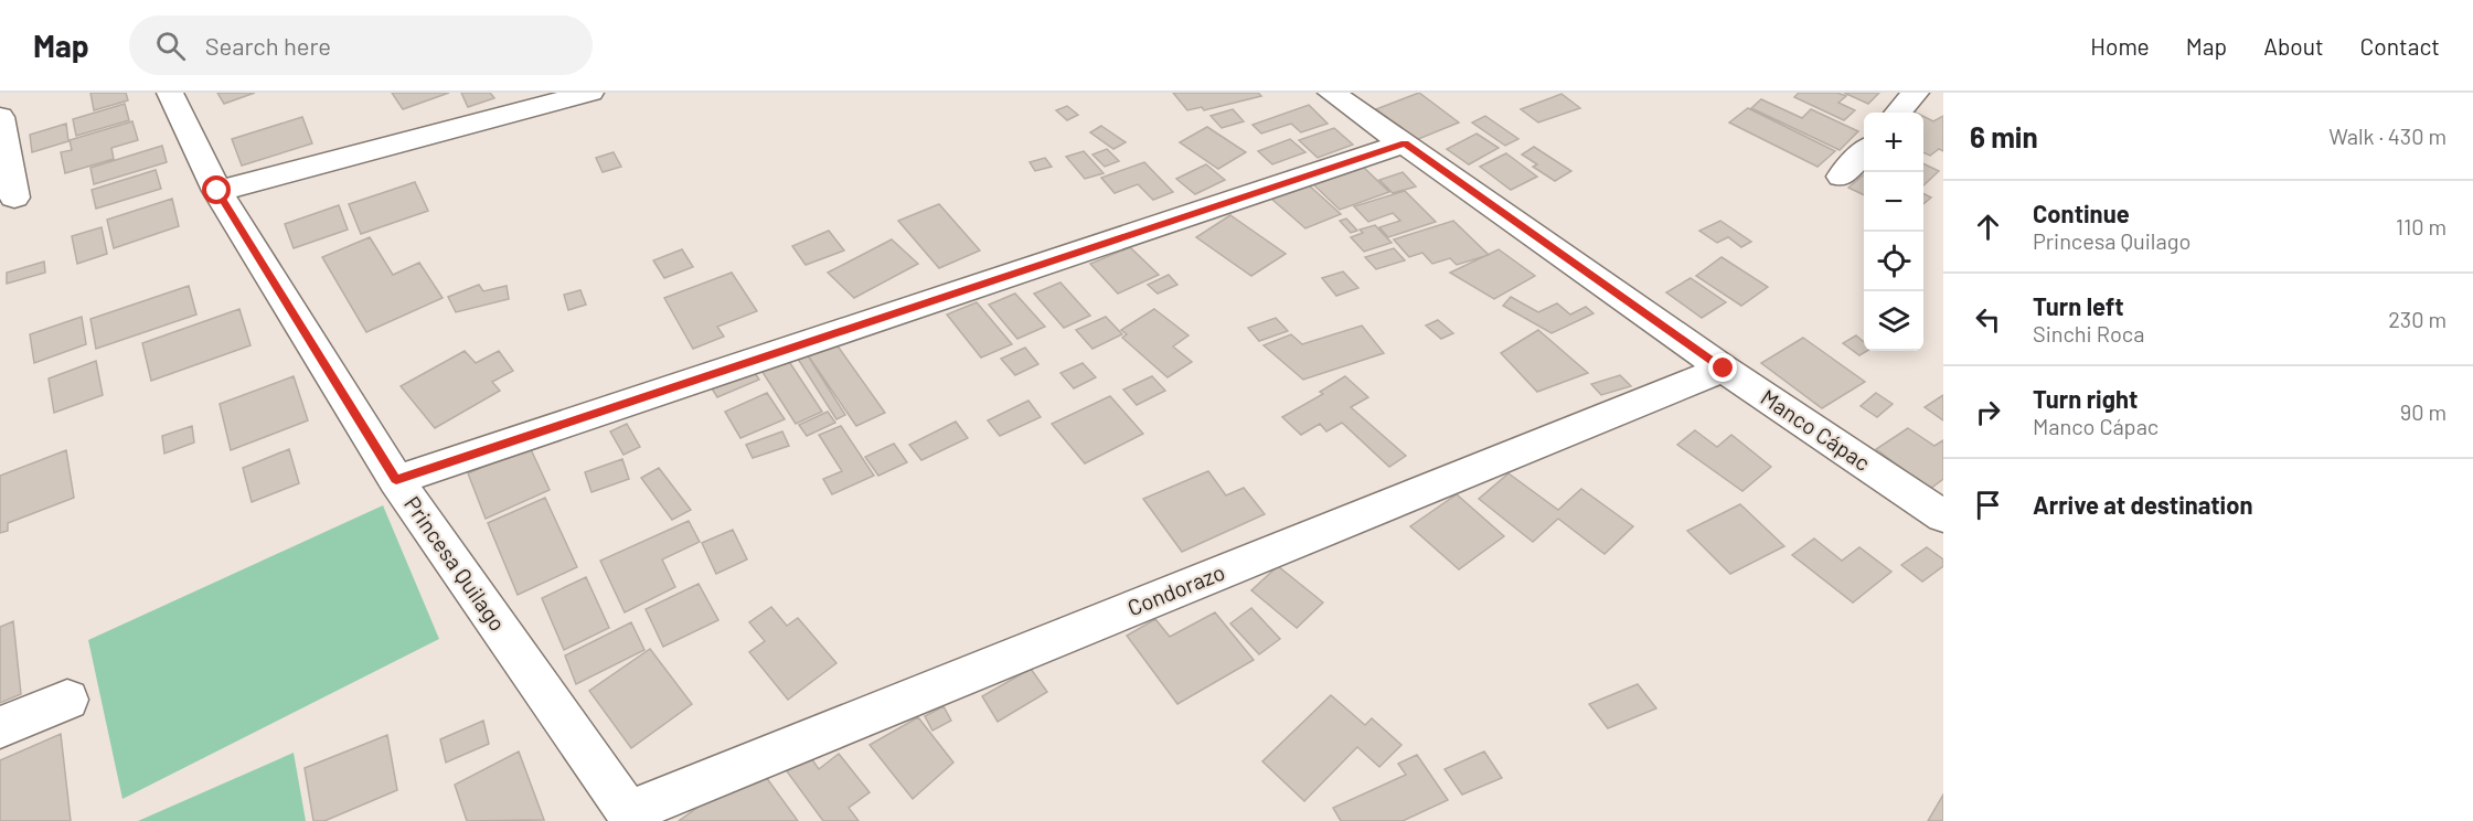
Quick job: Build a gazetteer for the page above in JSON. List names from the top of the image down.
{
  "streets": {
    "street": ["Manco Cápac", "Princesa Quilago", "Condorazo"]
  },
  "crossings": [
    ["Manco Cápac", "Condorazo"],
    ["Princesa Quilago", "Condorazo"]
  ],
  "page": {
    "header": "Map",
    "search": "Search here",
    "nav": [
      "Home",
      "Map",
      "About",
      "Contact"
    ],
    "heading": ["6 min", "Walk · 430 m"],
    "map_buttons": ["+", "−"],
    "list": [
      ["Continue", "Princesa Quilago", "110 m"],
      ["Turn left", "Sinchi Roca", "230 m"],
      ["Turn right", "Manco Cápac", "90 m"],
      "Arrive at destination"
    ]
  }
}
